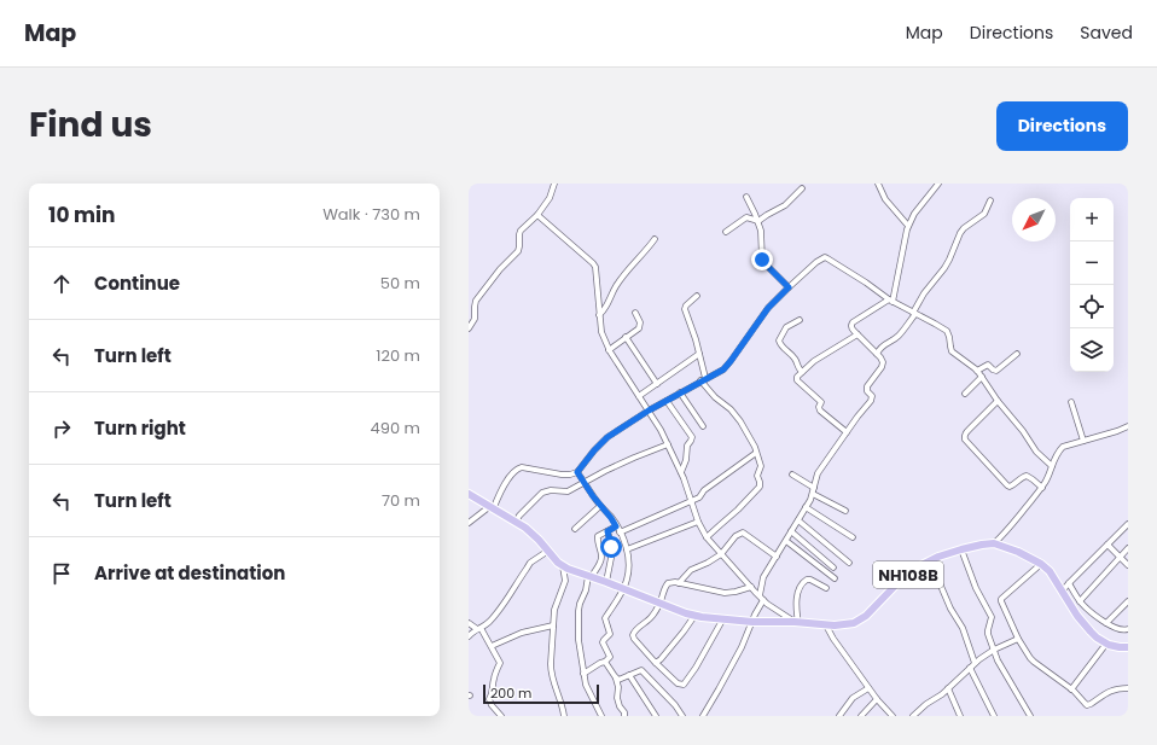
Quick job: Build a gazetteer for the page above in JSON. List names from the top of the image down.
{
  "streets": {
    "highway": ["NH108B"]
  },
  "scale_bar": "200 m",
  "north": "bottom left",
  "page": {
    "header": "Map",
    "nav": ["Map", "Directions", "Saved"],
    "title": "Find us",
    "buttons": "Directions",
    "heading": ["10 min", "Walk · 730 m"],
    "map_buttons": ["+", "−"],
    "list": [
      ["Continue", "50 m"],
      ["Turn left", "120 m"],
      ["Turn right", "490 m"],
      ["Turn left", "70 m"],
      "Arrive at destination"
    ],
    "scale": "200 m"
  }
}
